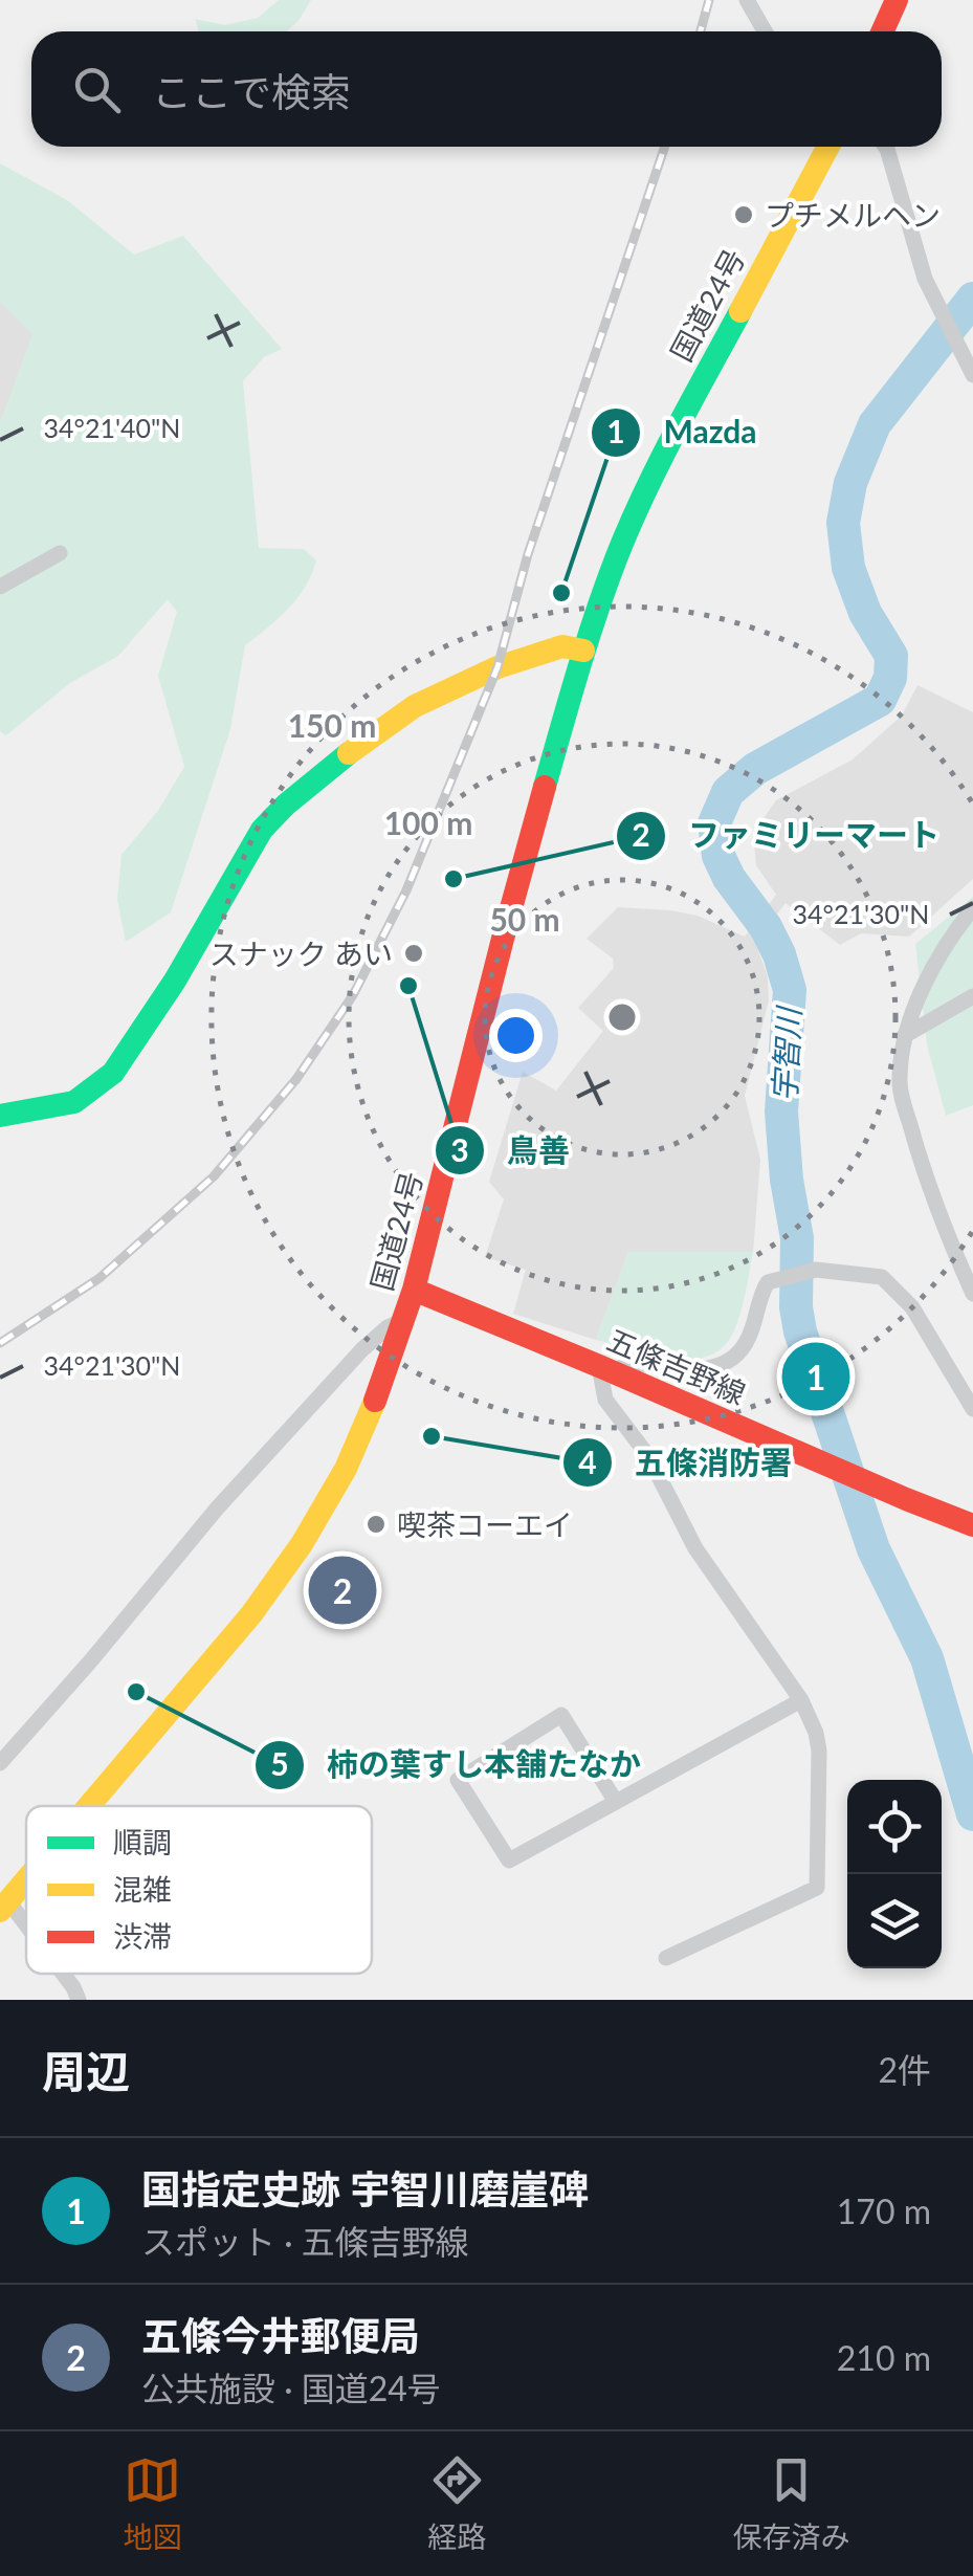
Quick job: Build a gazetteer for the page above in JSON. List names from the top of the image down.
{
  "streets": {
    "main road": ["国道24号", "五條吉野線"]
  },
  "crossings": [
    ["国道24号", "五條吉野線"]
  ],
  "water": ["宇智川"],
  "places": [
    "プチメルヘン",
    "Mazda",
    "ファミリーマート",
    "スナック あい",
    "鳥善",
    "五條消防署",
    "喫茶コーエイ",
    "柿の葉すし本舗たなか"
  ],
  "legend": ["順調", "混雑", "渋滞"],
  "page": {
    "search": "ここで検索",
    "pins": ["1", "2"],
    "heading": ["周辺", "2件"],
    "list": [
      {
        "mark": "1",
        "name": "国指定史跡 宇智川磨崖碑",
        "note": "スポット · 五條吉野線",
        "value": "170 m"
      },
      {
        "mark": "2",
        "name": "五條今井郵便局",
        "note": "公共施設 · 国道24号",
        "value": "210 m"
      }
    ],
    "nav": ["地図", "経路", "保存済み"]
  },
  "coordinates": ["34°21'40\"N", "34°21'30\"N"],
  "rings": ["150 m", "100 m", "50 m"]
}
